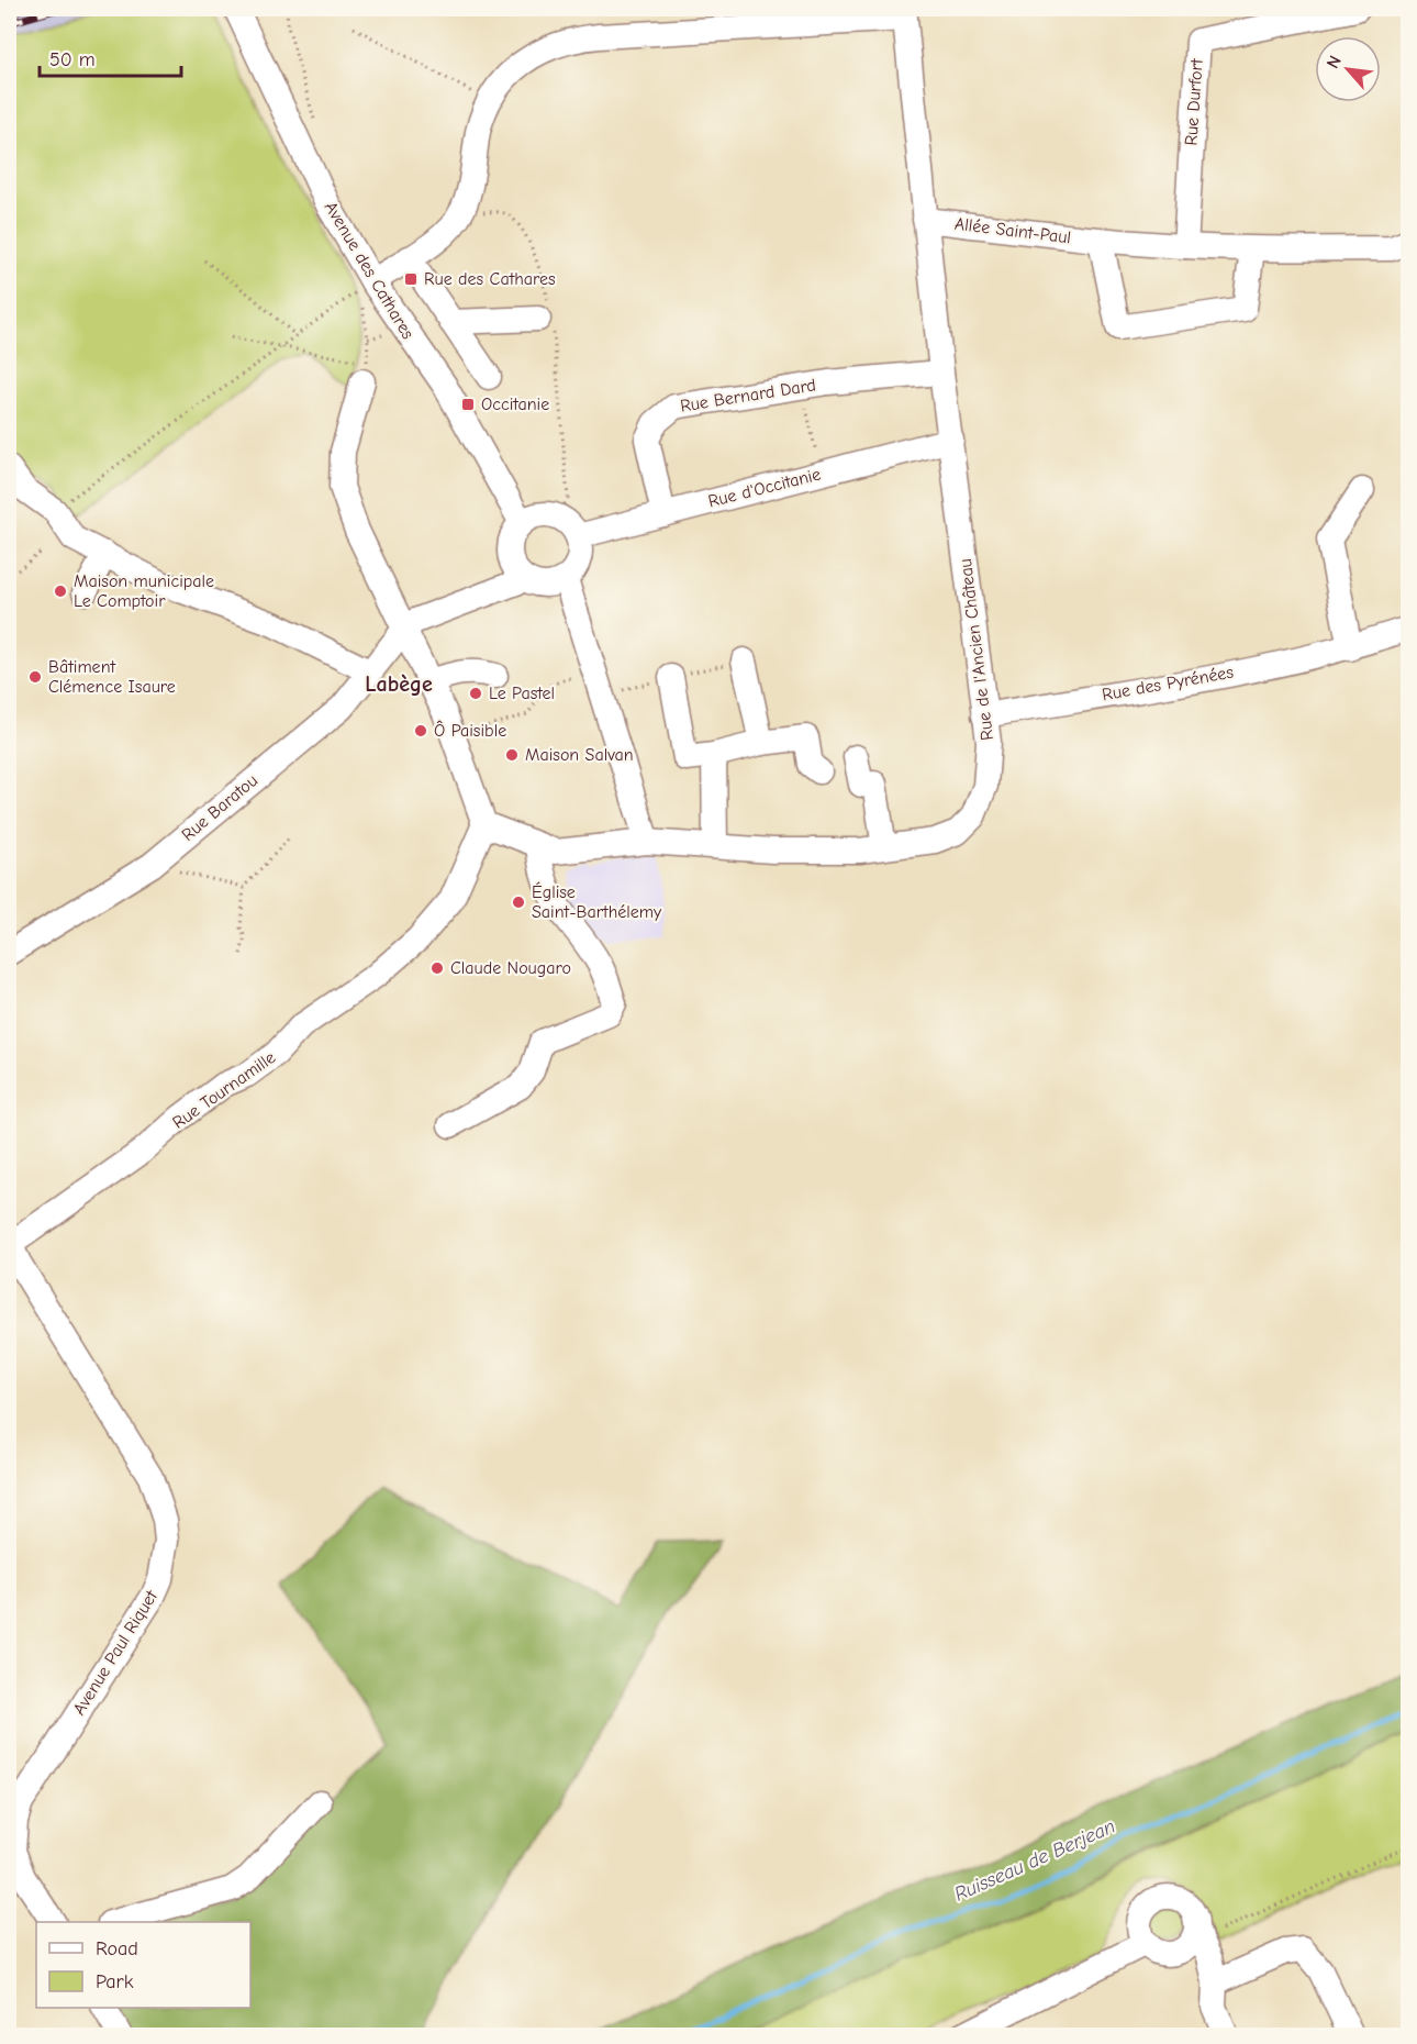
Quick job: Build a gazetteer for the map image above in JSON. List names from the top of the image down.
{
  "streets": {
    "street": [
      "Rue Durfort",
      "Allée Saint-Paul",
      "Avenue des Cathares",
      "Rue Bernard Dard",
      "Rue d'Occitanie",
      "Rue de l'Ancien Château",
      "Rue des Pyrénées",
      "Rue Baratou",
      "Rue Tournamille",
      "Avenue Paul Riquet"
    ]
  },
  "crossings": [
    ["Rue Durfort", "Allée Saint-Paul"],
    ["Allée Saint-Paul", "Rue de l'Ancien Château"],
    ["Avenue des Cathares", "Rue d'Occitanie"],
    ["Avenue des Cathares", "Rue Baratou"],
    ["Rue Bernard Dard", "Rue d'Occitanie"],
    ["Rue Bernard Dard", "Rue de l'Ancien Château"],
    ["Rue d'Occitanie", "Rue de l'Ancien Château"],
    ["Rue d'Occitanie", "Rue Baratou"],
    ["Rue de l'Ancien Château", "Rue des Pyrénées"],
    ["Rue de l'Ancien Château", "Rue Tournamille"],
    ["Rue Tournamille", "Avenue Paul Riquet"]
  ],
  "districts": ["Labège"],
  "water": ["Ruisseau de Berjean"],
  "places": {
    "transit": ["Rue des Cathares", "Occitanie"],
    "other": [
      "Maison municipale Le Comptoir",
      "Bâtiment Clémence Isaure",
      "Le Pastel",
      "Ô Paisible",
      "Maison Salvan",
      "Église Saint-Barthélemy",
      "Claude Nougaro"
    ]
  },
  "legend": ["Road", "Park"],
  "scale_bar": "50 m",
  "north": "top left"
}
